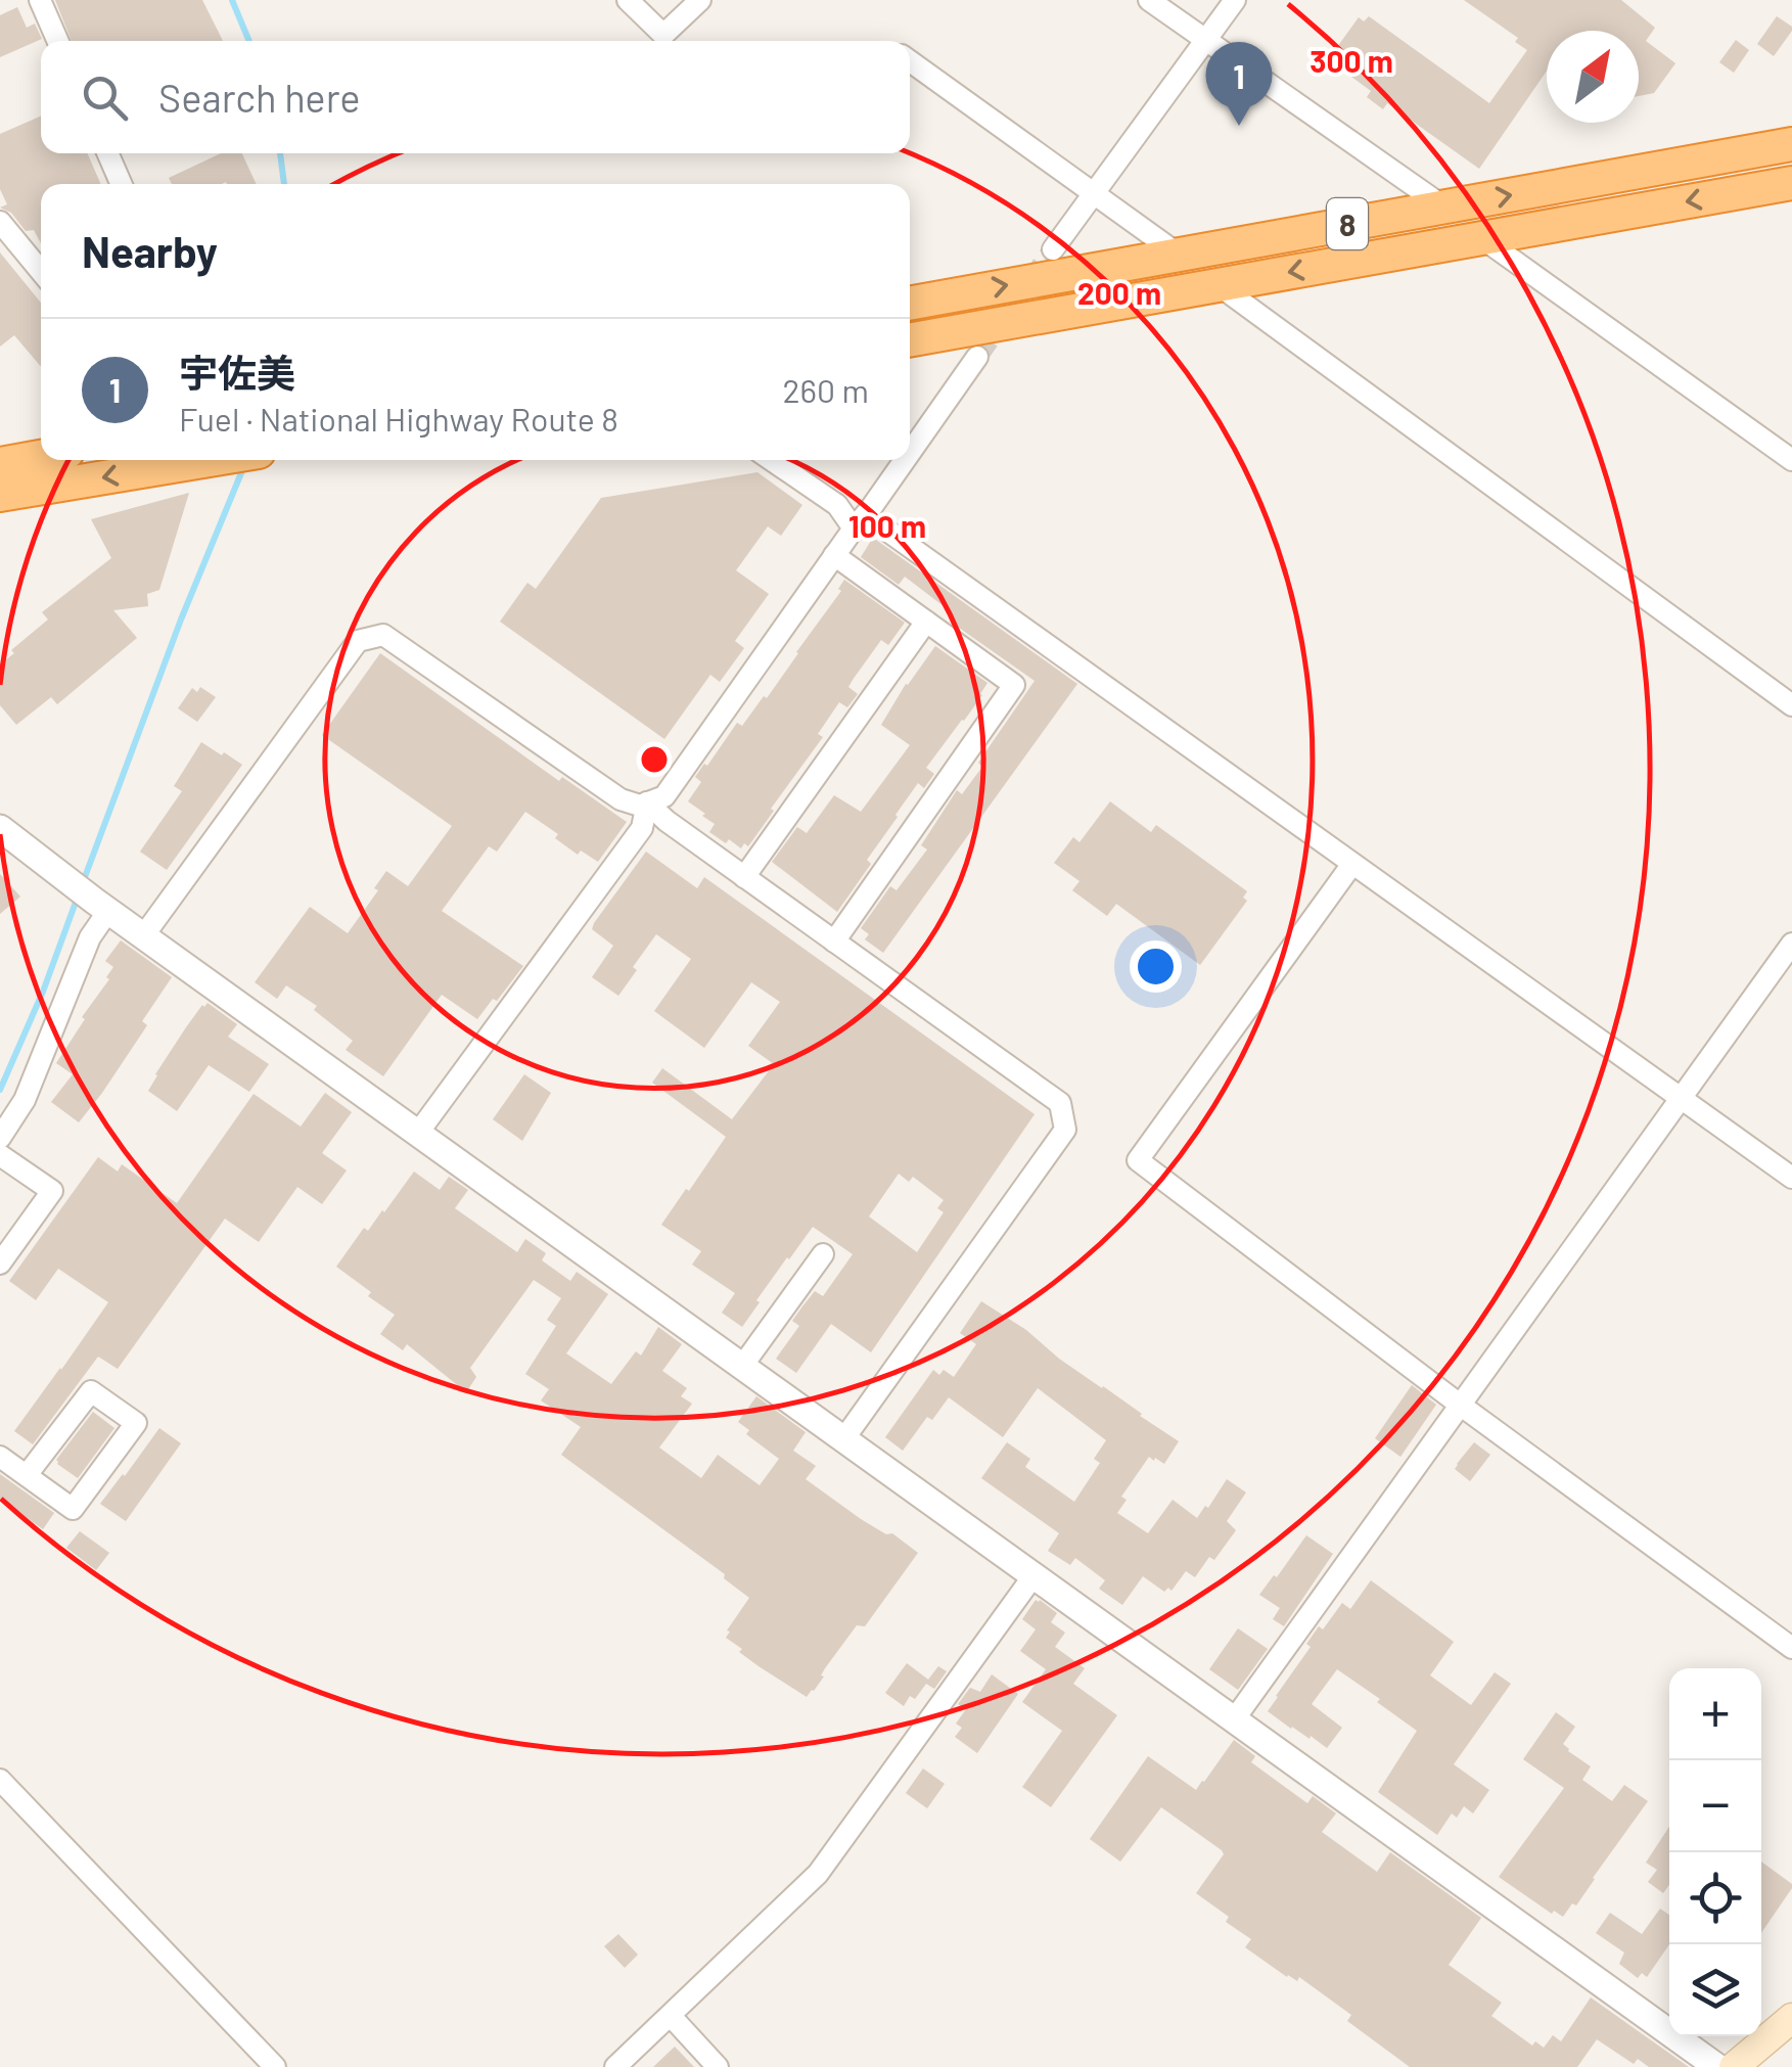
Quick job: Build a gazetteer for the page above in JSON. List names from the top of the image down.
{
  "streets": {
    "highway": ["8"]
  },
  "north": "top right",
  "page": {
    "search": "Search here",
    "pins": "1",
    "heading": "Nearby",
    "list": [
      {
        "mark": "1",
        "name": "宇佐美",
        "note": "Fuel · National Highway Route 8",
        "value": "260 m"
      }
    ],
    "map_buttons": ["+", "−"]
  },
  "rings": ["300 m", "200 m", "100 m"]
}
